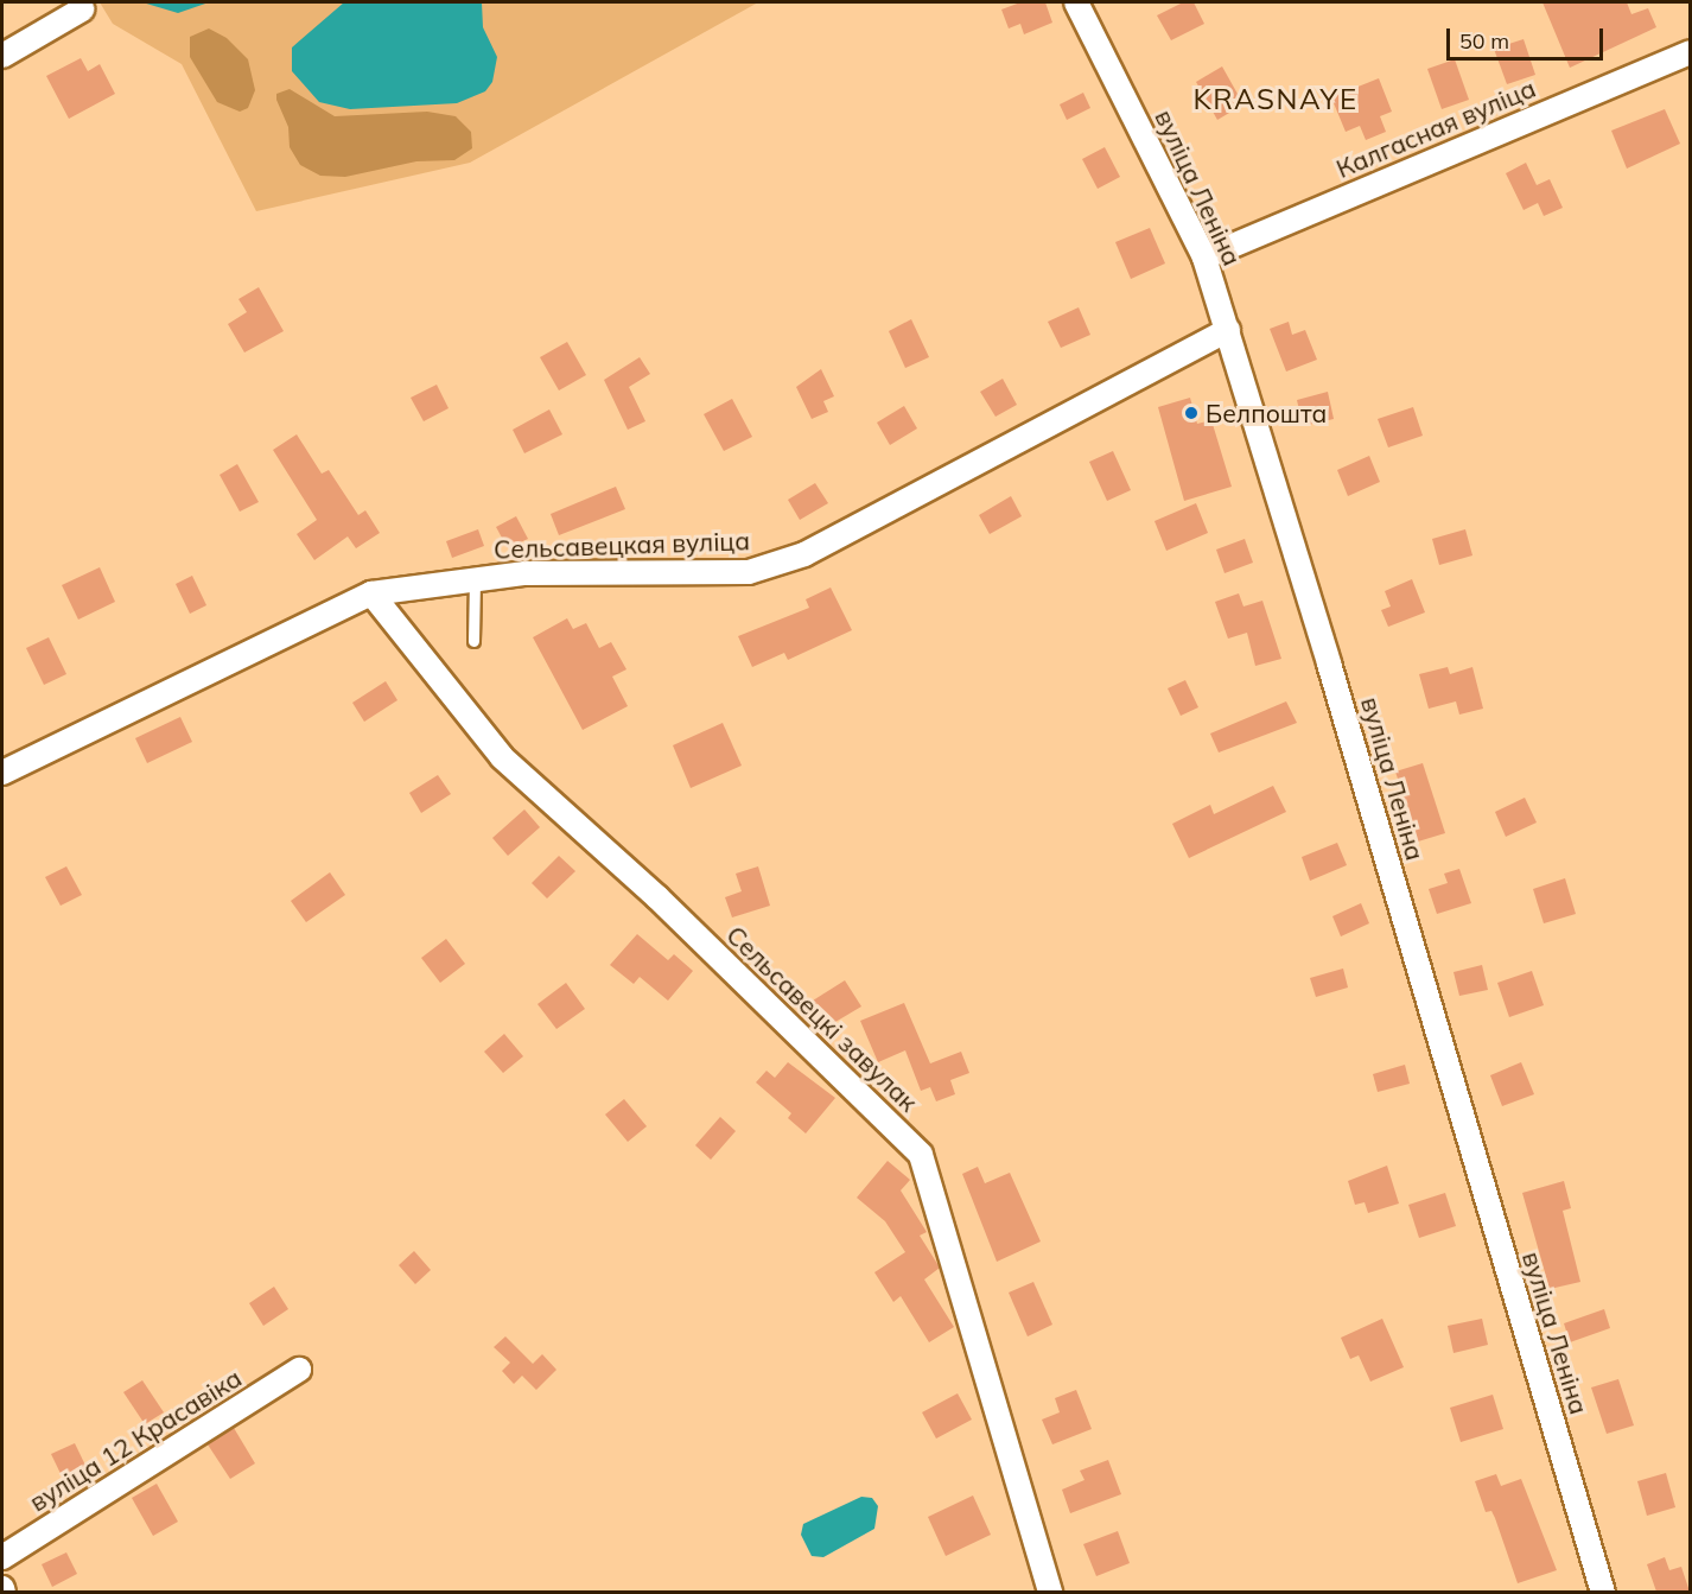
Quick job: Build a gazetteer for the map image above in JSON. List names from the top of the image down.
{
  "streets": {
    "street": [
      "Калгасная вуліца",
      "вуліца Леніна",
      "Сельсавецкая вуліца",
      "Сельсавецкі завулак",
      "вуліца 12 Красавіка"
    ]
  },
  "crossings": [
    ["Калгасная вуліца", "вуліца Леніна"],
    ["вуліца Леніна", "Сельсавецкая вуліца"],
    ["Сельсавецкая вуліца", "Сельсавецкі завулак"]
  ],
  "districts": ["KRASNAYE"],
  "places": ["Белпошта"],
  "scale_bar": "50 m"
}
